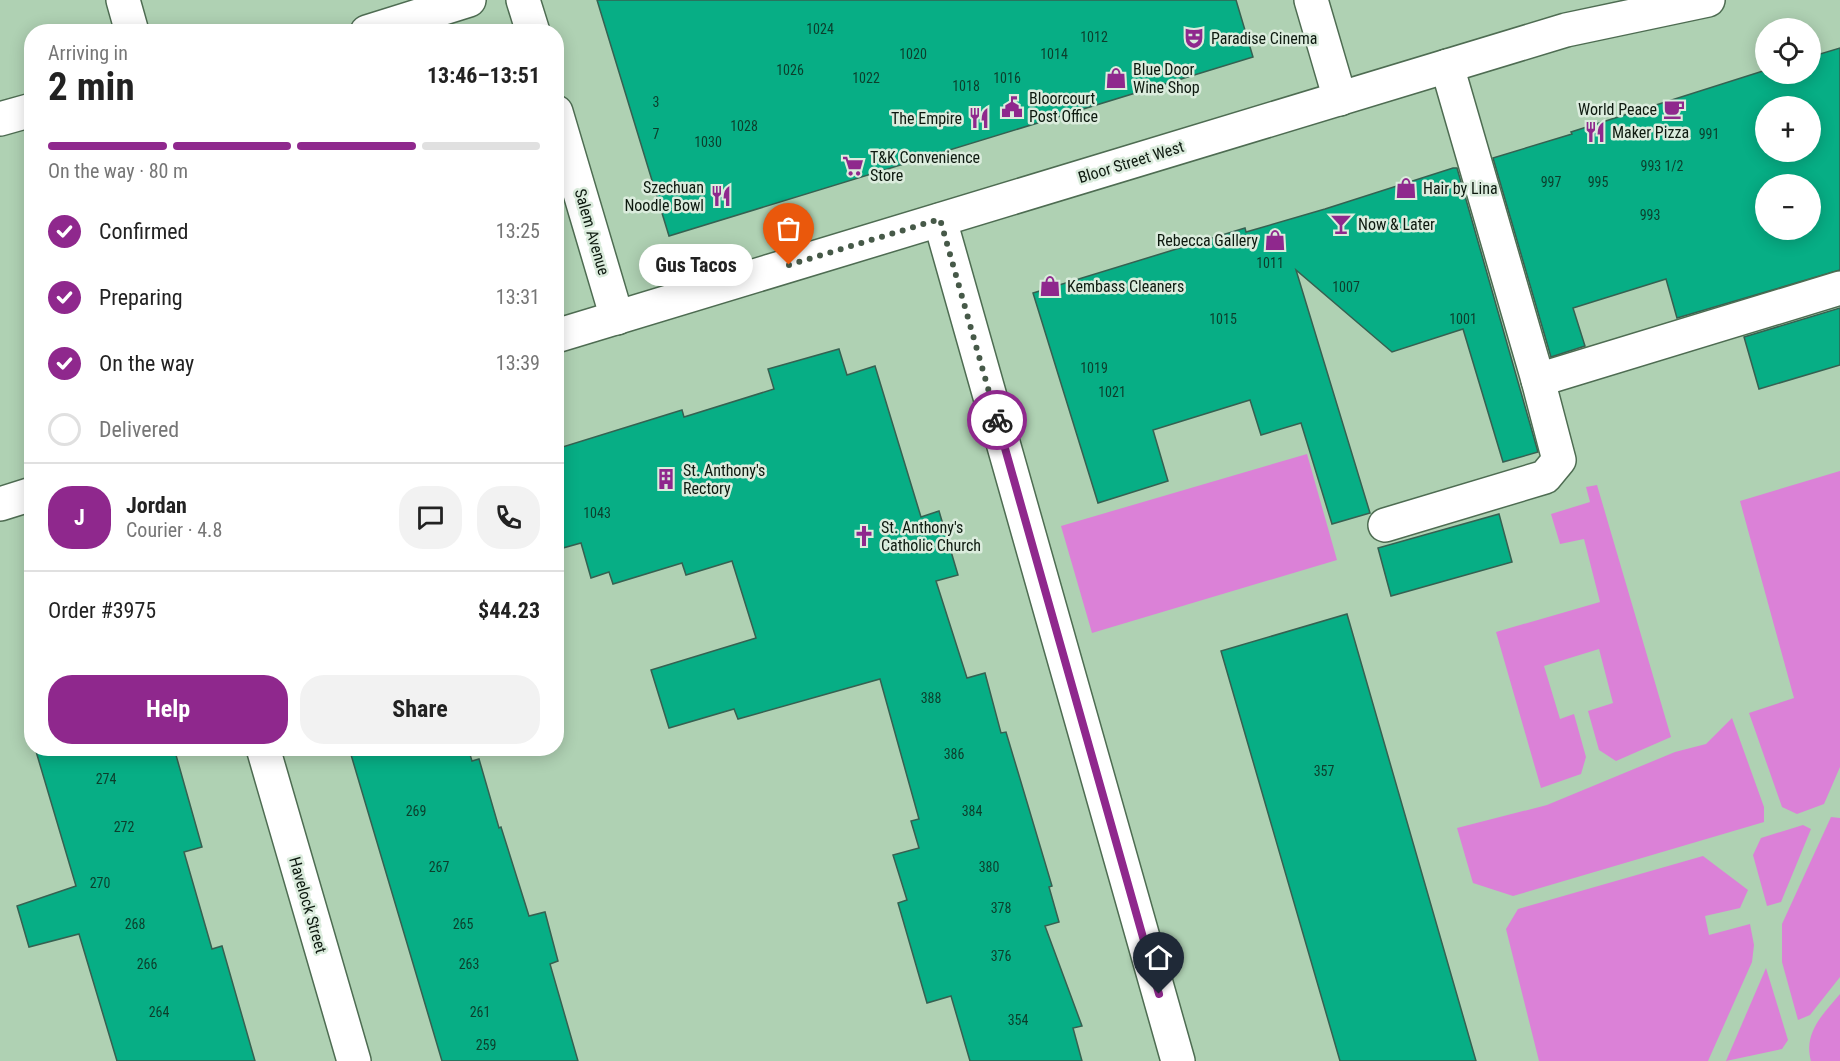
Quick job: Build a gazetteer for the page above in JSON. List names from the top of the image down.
{
  "streets": {
    "street": ["Bloor Street West", "Salem Avenue", "Havelock Street"]
  },
  "crossings": [
    ["Bloor Street West", "Salem Avenue"]
  ],
  "places": {
    "theatre": ["Paradise Cinema"],
    "shop": [
      "Blue Door Wine Shop",
      "Hair by Lina",
      "Rebecca Gallery",
      "Kembass Cleaners"
    ],
    "public building": ["Bloorcourt Post Office"],
    "cafe": ["World Peace"],
    "restaurant": ["The Empire", "Maker Pizza", "Szechuan Noodle Bowl"],
    "supermarket": ["T&K Convenience Store"],
    "bar": ["Now & Later"],
    "other": ["Gus Tacos"],
    "building": ["St. Anthony's Rectory"],
    "church": ["St. Anthony's Catholic Church"]
  },
  "house_numbers": [
    "1024",
    "1012",
    "1020",
    "1014",
    "1026",
    "1022",
    "1016",
    "1018",
    "3",
    "1028",
    "7",
    "991",
    "1030",
    "993 1/2",
    "997",
    "995",
    "993",
    "1011",
    "1007",
    "1015",
    "1001",
    "1019",
    "1021",
    "1043",
    "388",
    "386",
    "357",
    "274",
    "269",
    "384",
    "272",
    "267",
    "380",
    "270",
    "378",
    "268",
    "265",
    "376",
    "266",
    "263",
    "264",
    "261",
    "354",
    "259"
  ],
  "page": {
    "map_buttons": ["+", "−"],
    "heading": ["2 min", "Arriving in", "13:46–13:51"],
    "panel": [
      "Jordan",
      "Courier · 4.8",
      "Order #3975",
      "$44.23"
    ],
    "bar": "On the way · 80 m",
    "list": [
      ["Confirmed", "13:25"],
      ["Preparing", "13:31"],
      ["On the way", "13:39"],
      "Delivered"
    ],
    "bubble": "Gus Tacos",
    "round": "J",
    "buttons": ["Help", "Share"]
  }
}
